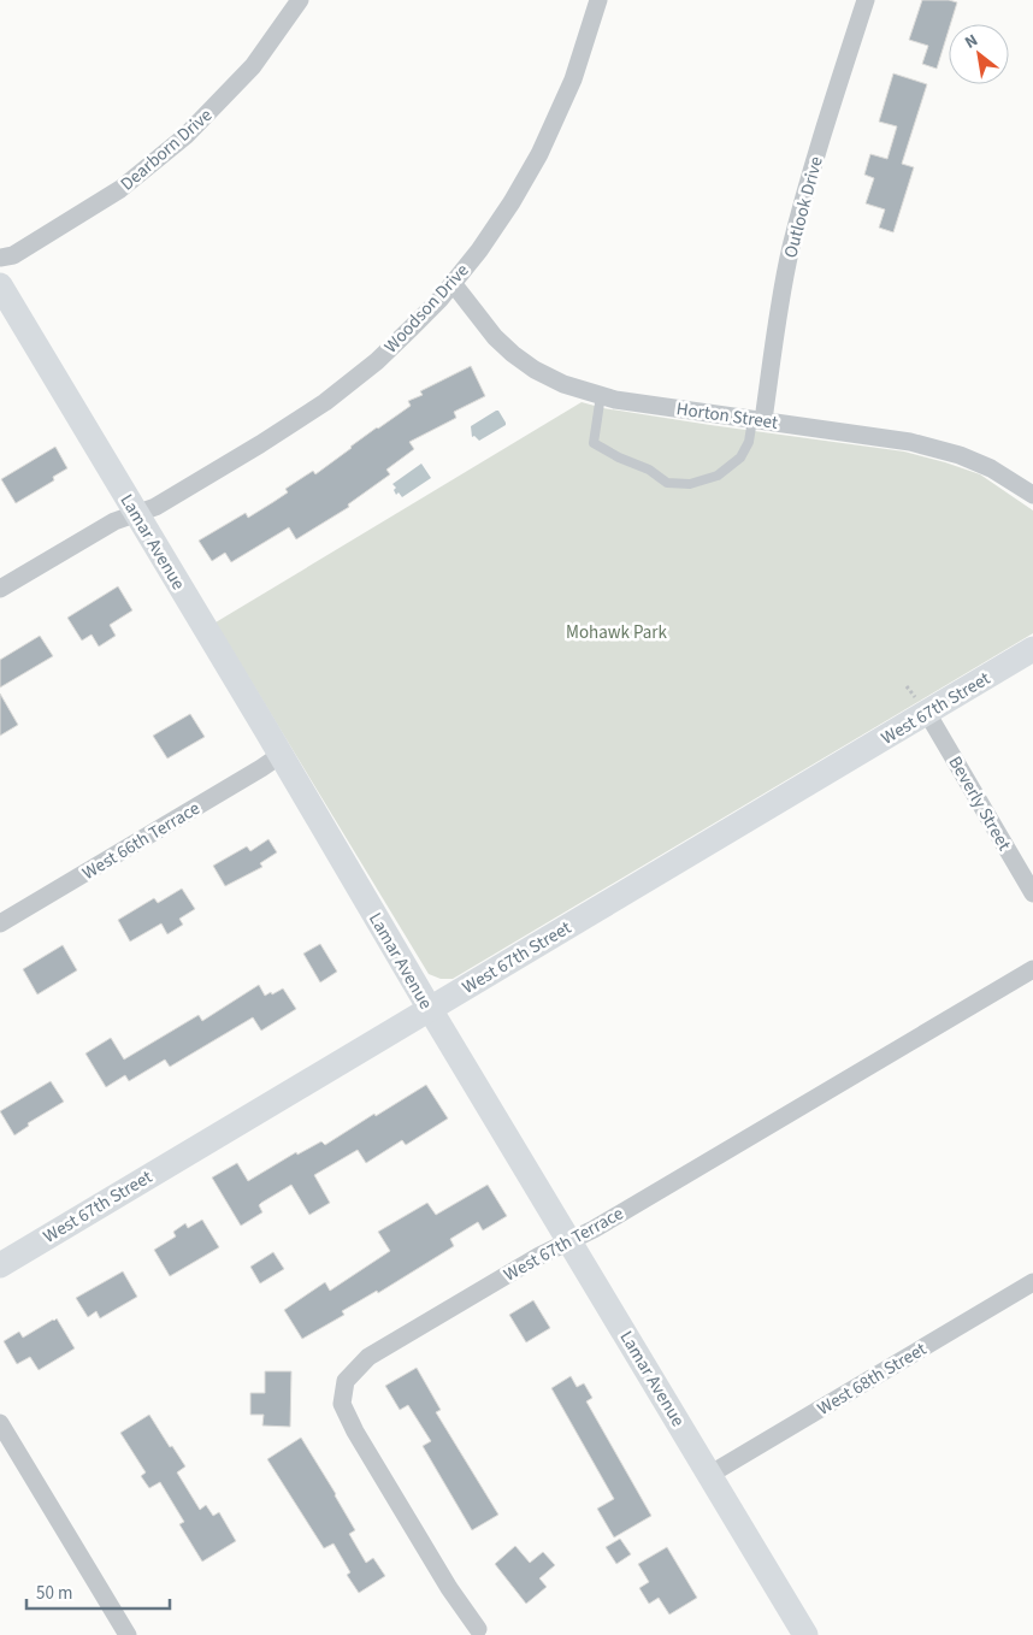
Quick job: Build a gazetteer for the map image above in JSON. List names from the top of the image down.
{
  "streets": {
    "street": [
      "Dearborn Drive",
      "Outlook Drive",
      "Woodson Drive",
      "Horton Street",
      "Lamar Avenue",
      "West 67th Street",
      "Beverly Street",
      "West 66th Terrace",
      "West 67th Terrace",
      "West 68th Street"
    ]
  },
  "crossings": [
    ["Outlook Drive", "Horton Street"],
    ["Woodson Drive", "Horton Street"],
    ["Woodson Drive", "Lamar Avenue"],
    ["Lamar Avenue", "West 67th Street"],
    ["Lamar Avenue", "West 66th Terrace"],
    ["Lamar Avenue", "West 67th Terrace"],
    ["Lamar Avenue", "West 68th Street"],
    ["West 67th Street", "Beverly Street"]
  ],
  "parks": ["Mohawk Park"],
  "scale_bar": "50 m",
  "north": "top left"
}
